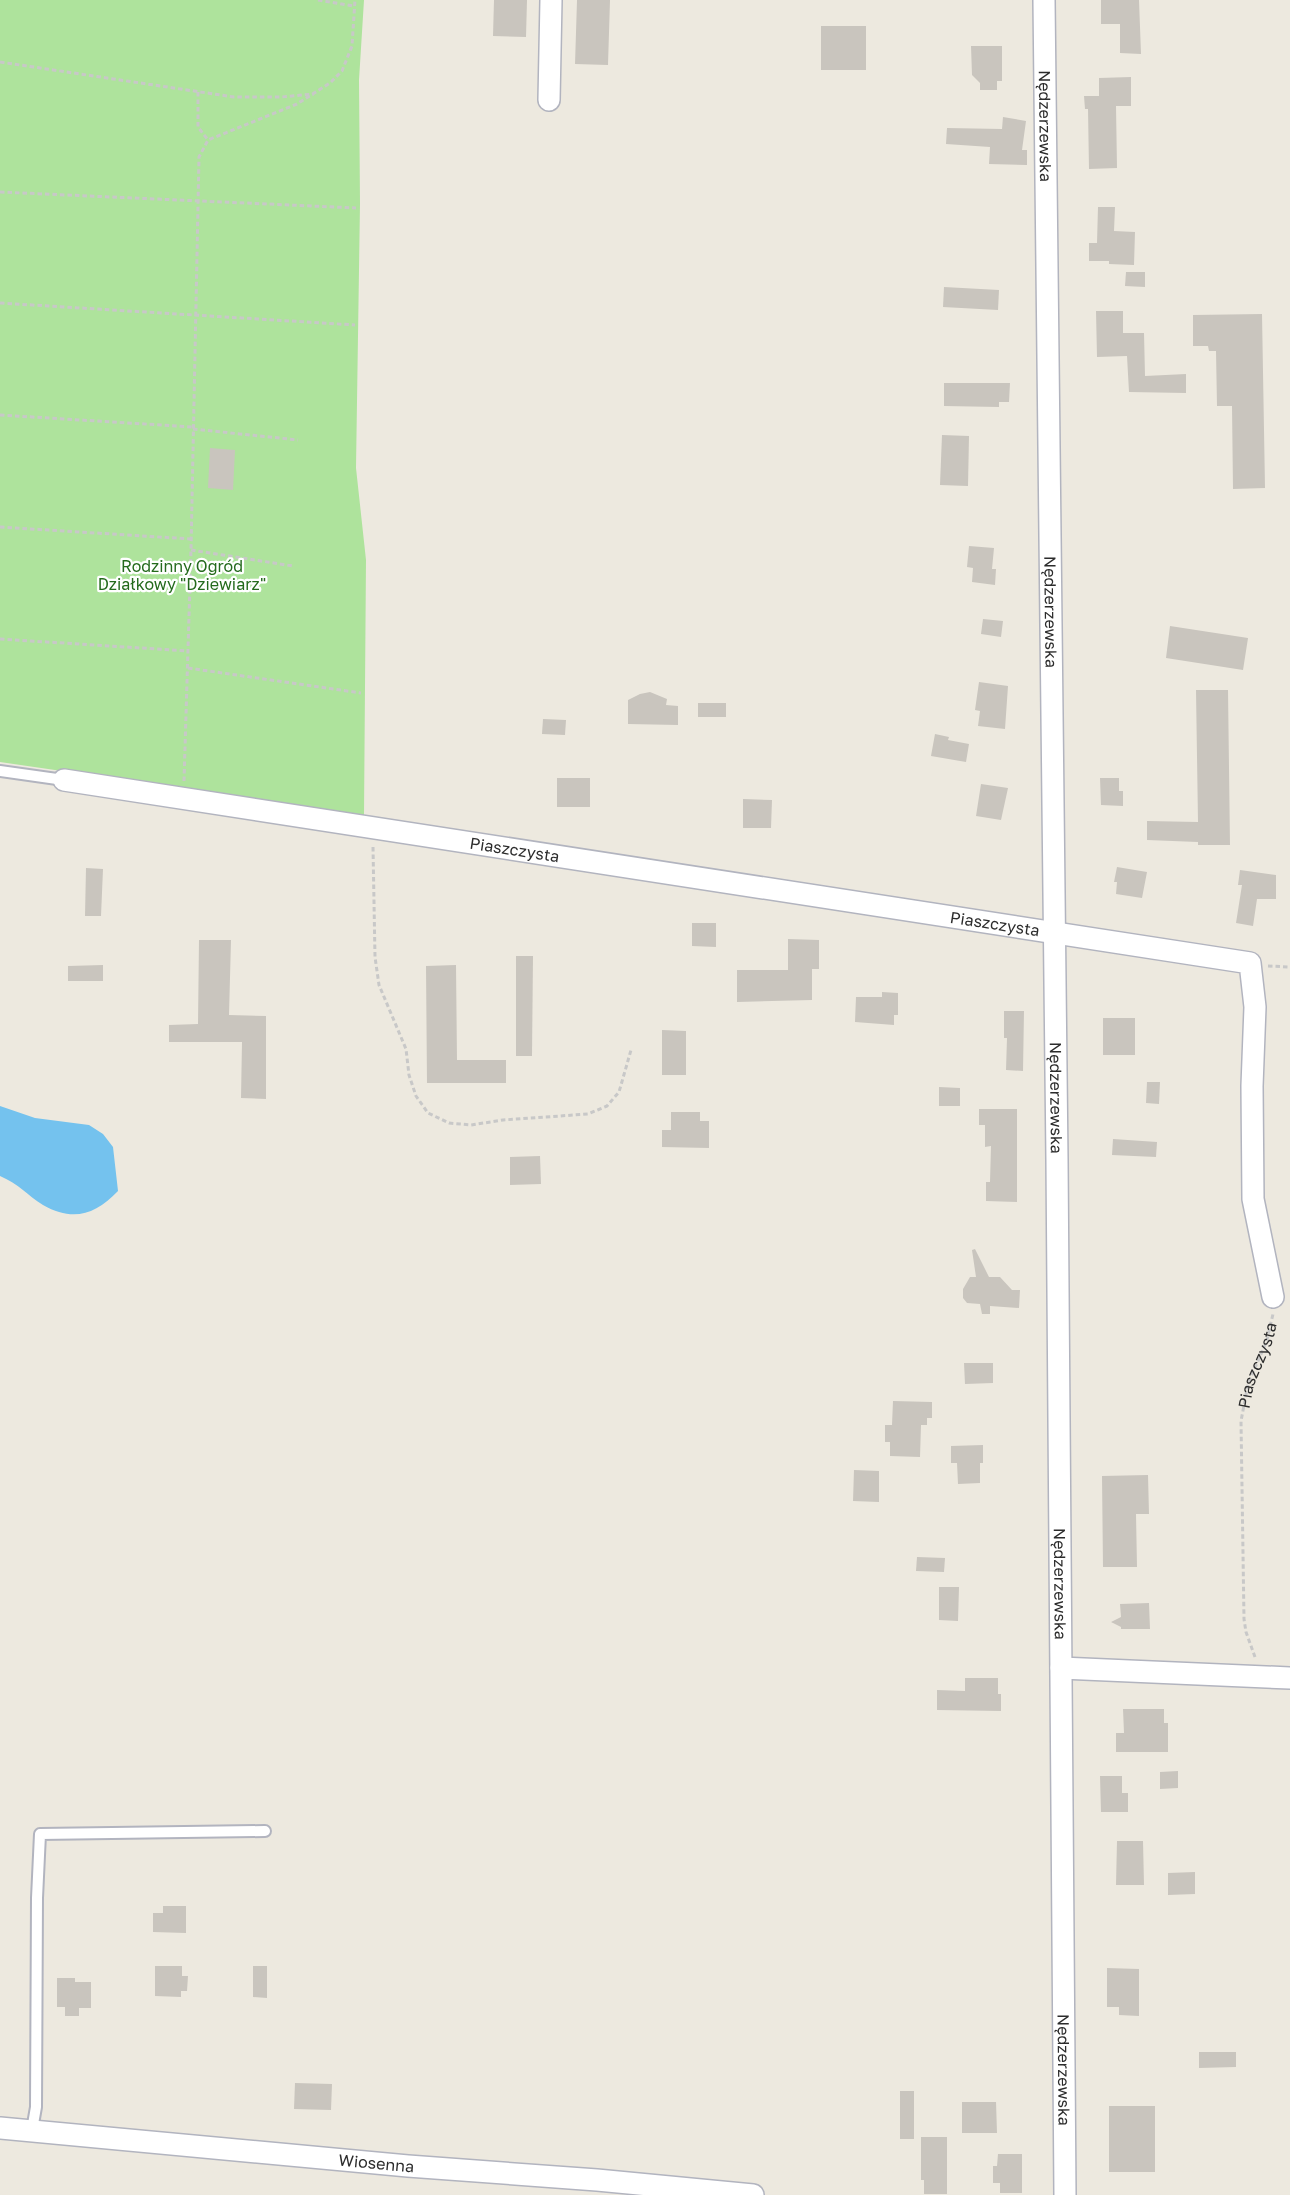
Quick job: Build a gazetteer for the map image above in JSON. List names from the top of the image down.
{
  "streets": {
    "street": ["Nędzerzewska", "Piaszczysta", "Wiosenna"]
  },
  "crossings": [
    ["Nędzerzewska", "Piaszczysta"]
  ],
  "parks": ["Rodzinny Ogród Działkowy \"Dziewiarz\""]
}
